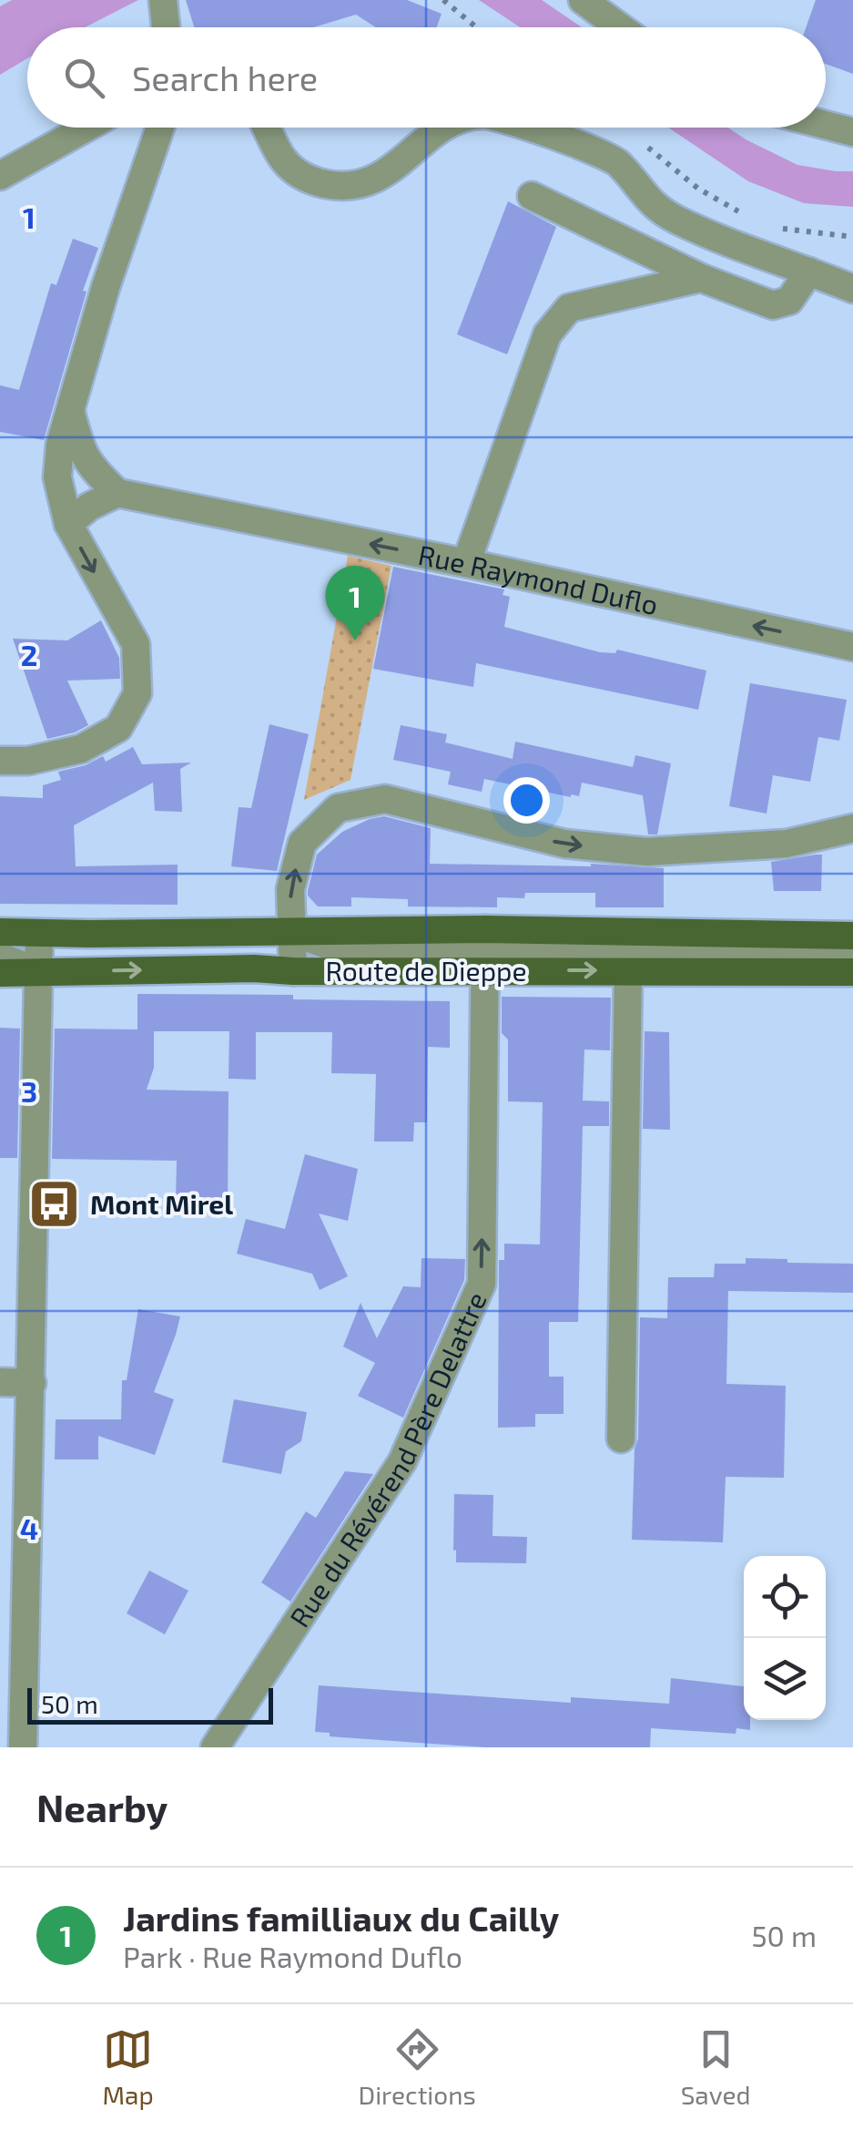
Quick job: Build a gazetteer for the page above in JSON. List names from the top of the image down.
{
  "streets": {
    "main road": ["Route de Dieppe"],
    "street": ["Rue Raymond Duflo", "Rue du Révérend Père Delattre"]
  },
  "crossings": [
    ["Route de Dieppe", "Rue du Révérend Père Delattre"]
  ],
  "one_way": ["Rue Raymond Duflo"],
  "places": {
    "bus stop": ["Mont Mirel"]
  },
  "scale_bar": "50 m",
  "page": {
    "search": "Search here",
    "pins": "1",
    "scale": "50 m",
    "heading": "Nearby",
    "list": [
      {
        "mark": "1",
        "name": "Jardins familliaux du Cailly",
        "note": "Park · Rue Raymond Duflo",
        "value": "50 m"
      }
    ],
    "nav": ["Map", "Directions", "Saved"]
  },
  "grid": {
    "rows": [
      "1",
      "2",
      "3",
      "4"
    ]
  }
}
